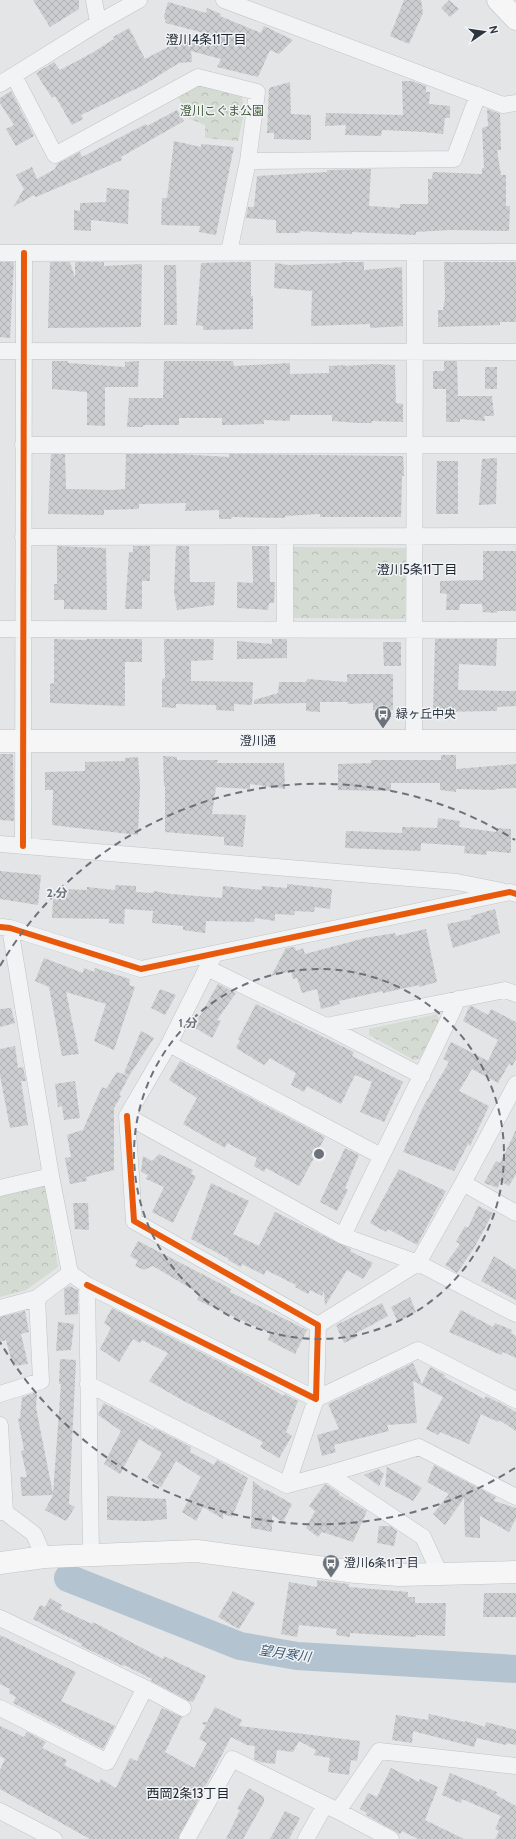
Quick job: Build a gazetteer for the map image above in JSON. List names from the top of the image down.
{
  "streets": {
    "street": ["澄川通"]
  },
  "districts": ["澄川4条11丁目", "澄川5条11丁目", "西岡2条13丁目"],
  "water": ["望月寒川"],
  "parks": ["澄川こぐま公園"],
  "places": {
    "bus stop": ["緑ヶ丘中央", "澄川6条11丁目"]
  },
  "north": "right",
  "rings": ["2 分", "1 分"]
}
